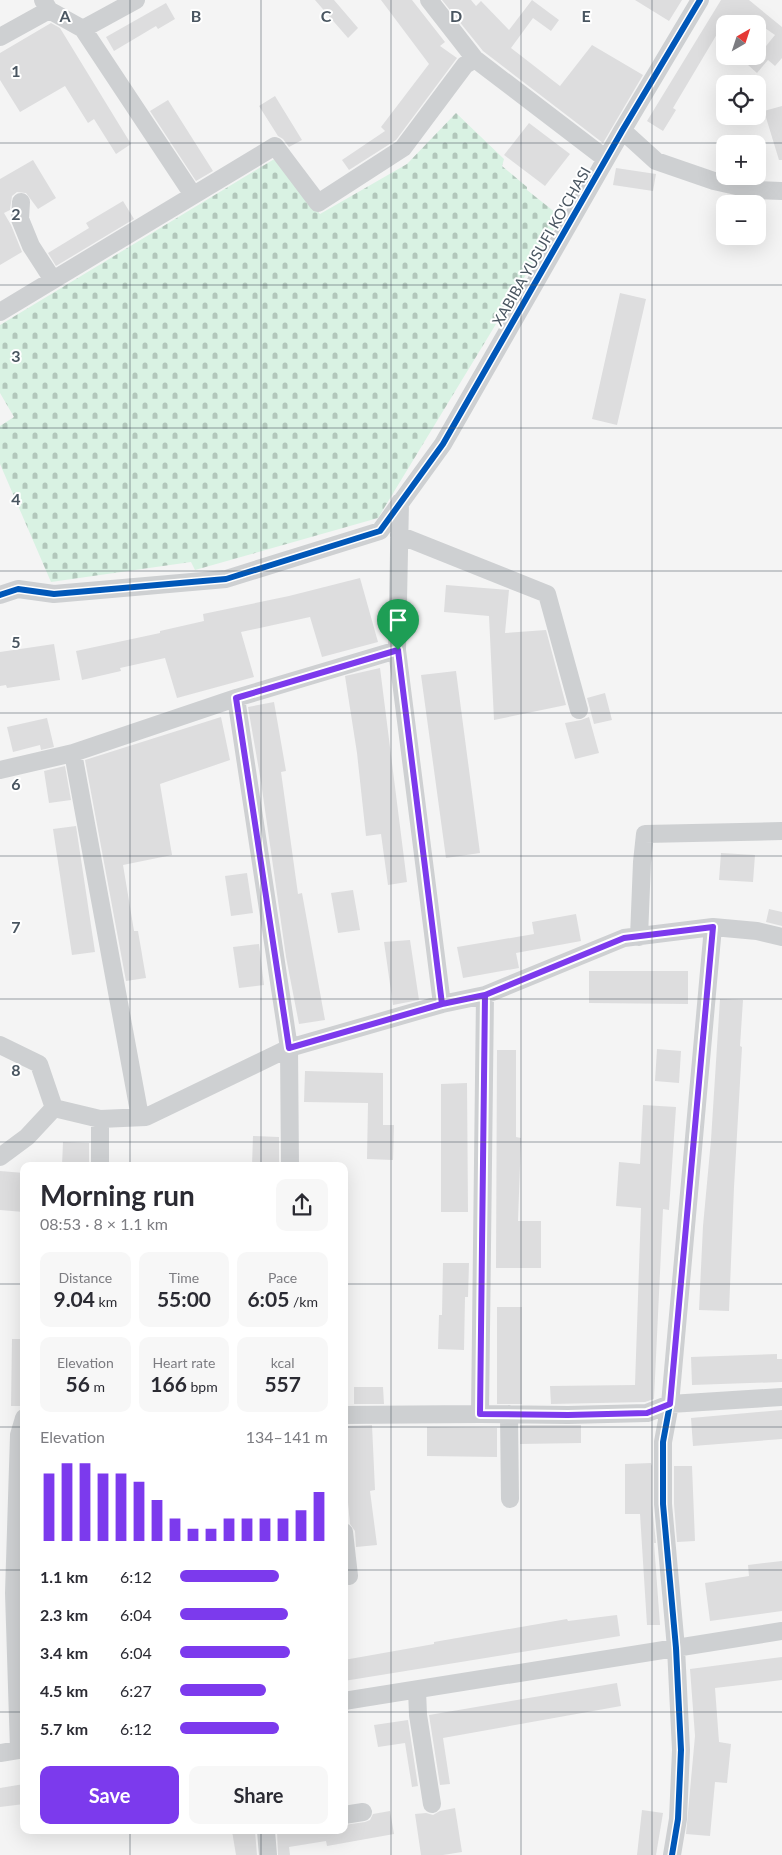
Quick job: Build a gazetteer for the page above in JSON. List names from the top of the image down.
{
  "streets": {
    "street": ["XABIBA YUSUFI KO'CHASI"]
  },
  "north": "top right",
  "page": {
    "map_buttons": ["+", "−"],
    "heading": ["Morning run", "08:53 · 8 × 1.1 km"],
    "stats": [
      ["Distance", "9.04 km"],
      ["Time", "55:00"],
      ["Pace", "6:05 /km"],
      ["Elevation", "56 m"],
      ["Heart rate", "166 bpm"],
      ["kcal", "557"]
    ],
    "chart": ["Elevation", "134–141 m"],
    "list": [
      {
        "name": "1.1 km",
        "note": "6:12"
      },
      {
        "name": "2.3 km",
        "note": "6:04"
      },
      {
        "name": "3.4 km",
        "note": "6:04"
      },
      {
        "name": "4.5 km",
        "note": "6:27"
      },
      {
        "name": "5.7 km",
        "note": "6:12"
      }
    ],
    "buttons": ["Save", "Share"]
  },
  "grid": {
    "columns": [
      "A",
      "B",
      "C",
      "D",
      "E"
    ],
    "rows": [
      "1",
      "2",
      "3",
      "4",
      "5",
      "6",
      "7",
      "8"
    ]
  }
}
